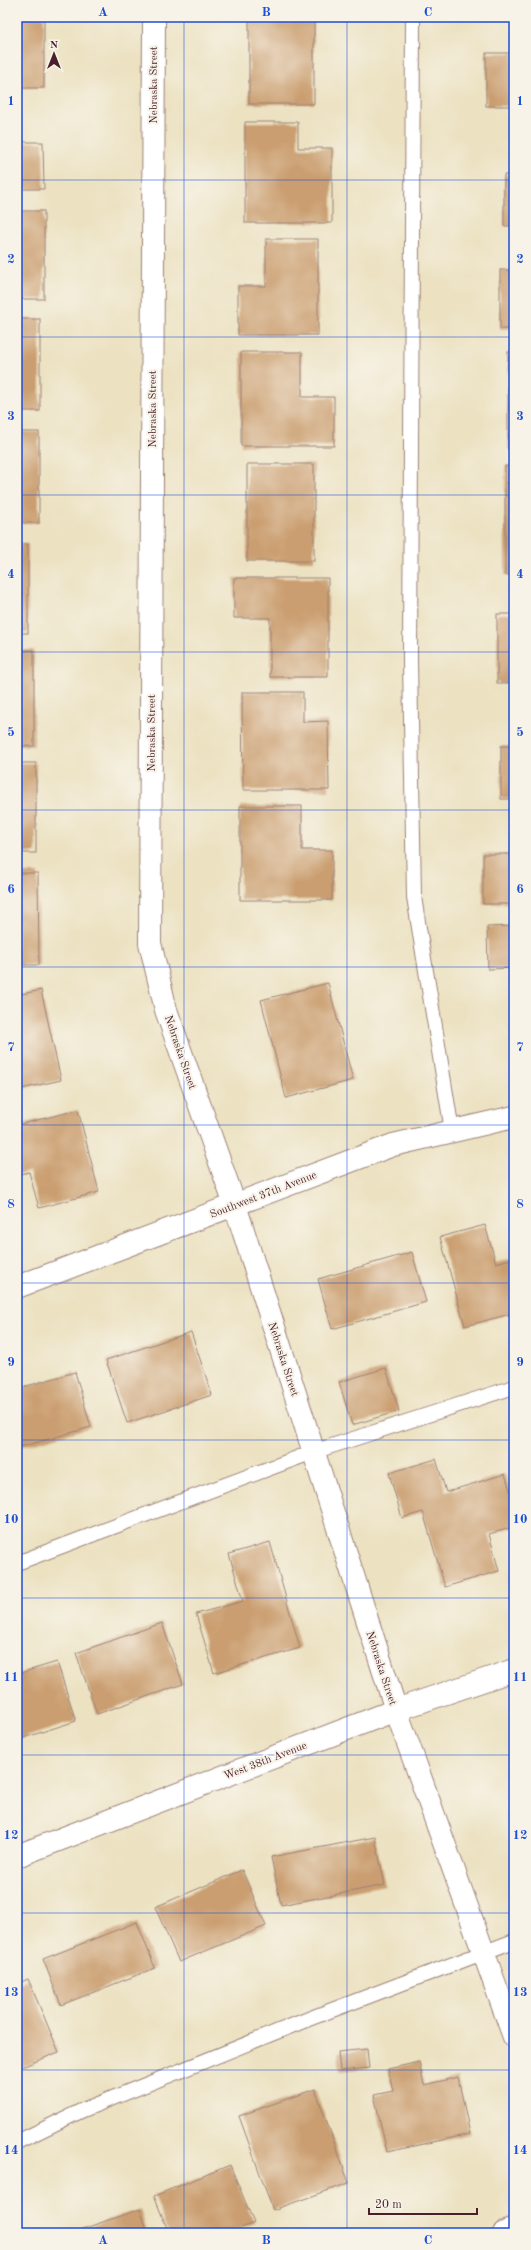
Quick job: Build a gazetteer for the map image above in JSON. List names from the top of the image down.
{
  "streets": {
    "street": ["Nebraska Street", "Southwest 37th Avenue", "West 38th Avenue"]
  },
  "crossings": [
    ["Nebraska Street", "Southwest 37th Avenue"],
    ["Nebraska Street", "West 38th Avenue"]
  ],
  "scale_bar": "20 m",
  "north": "top",
  "grid": {
    "columns": ["A", "B", "C"],
    "rows": [
      "1",
      "2",
      "3",
      "4",
      "5",
      "6",
      "7",
      "8",
      "9",
      "10",
      "11",
      "12",
      "13",
      "14"
    ]
  }
}
